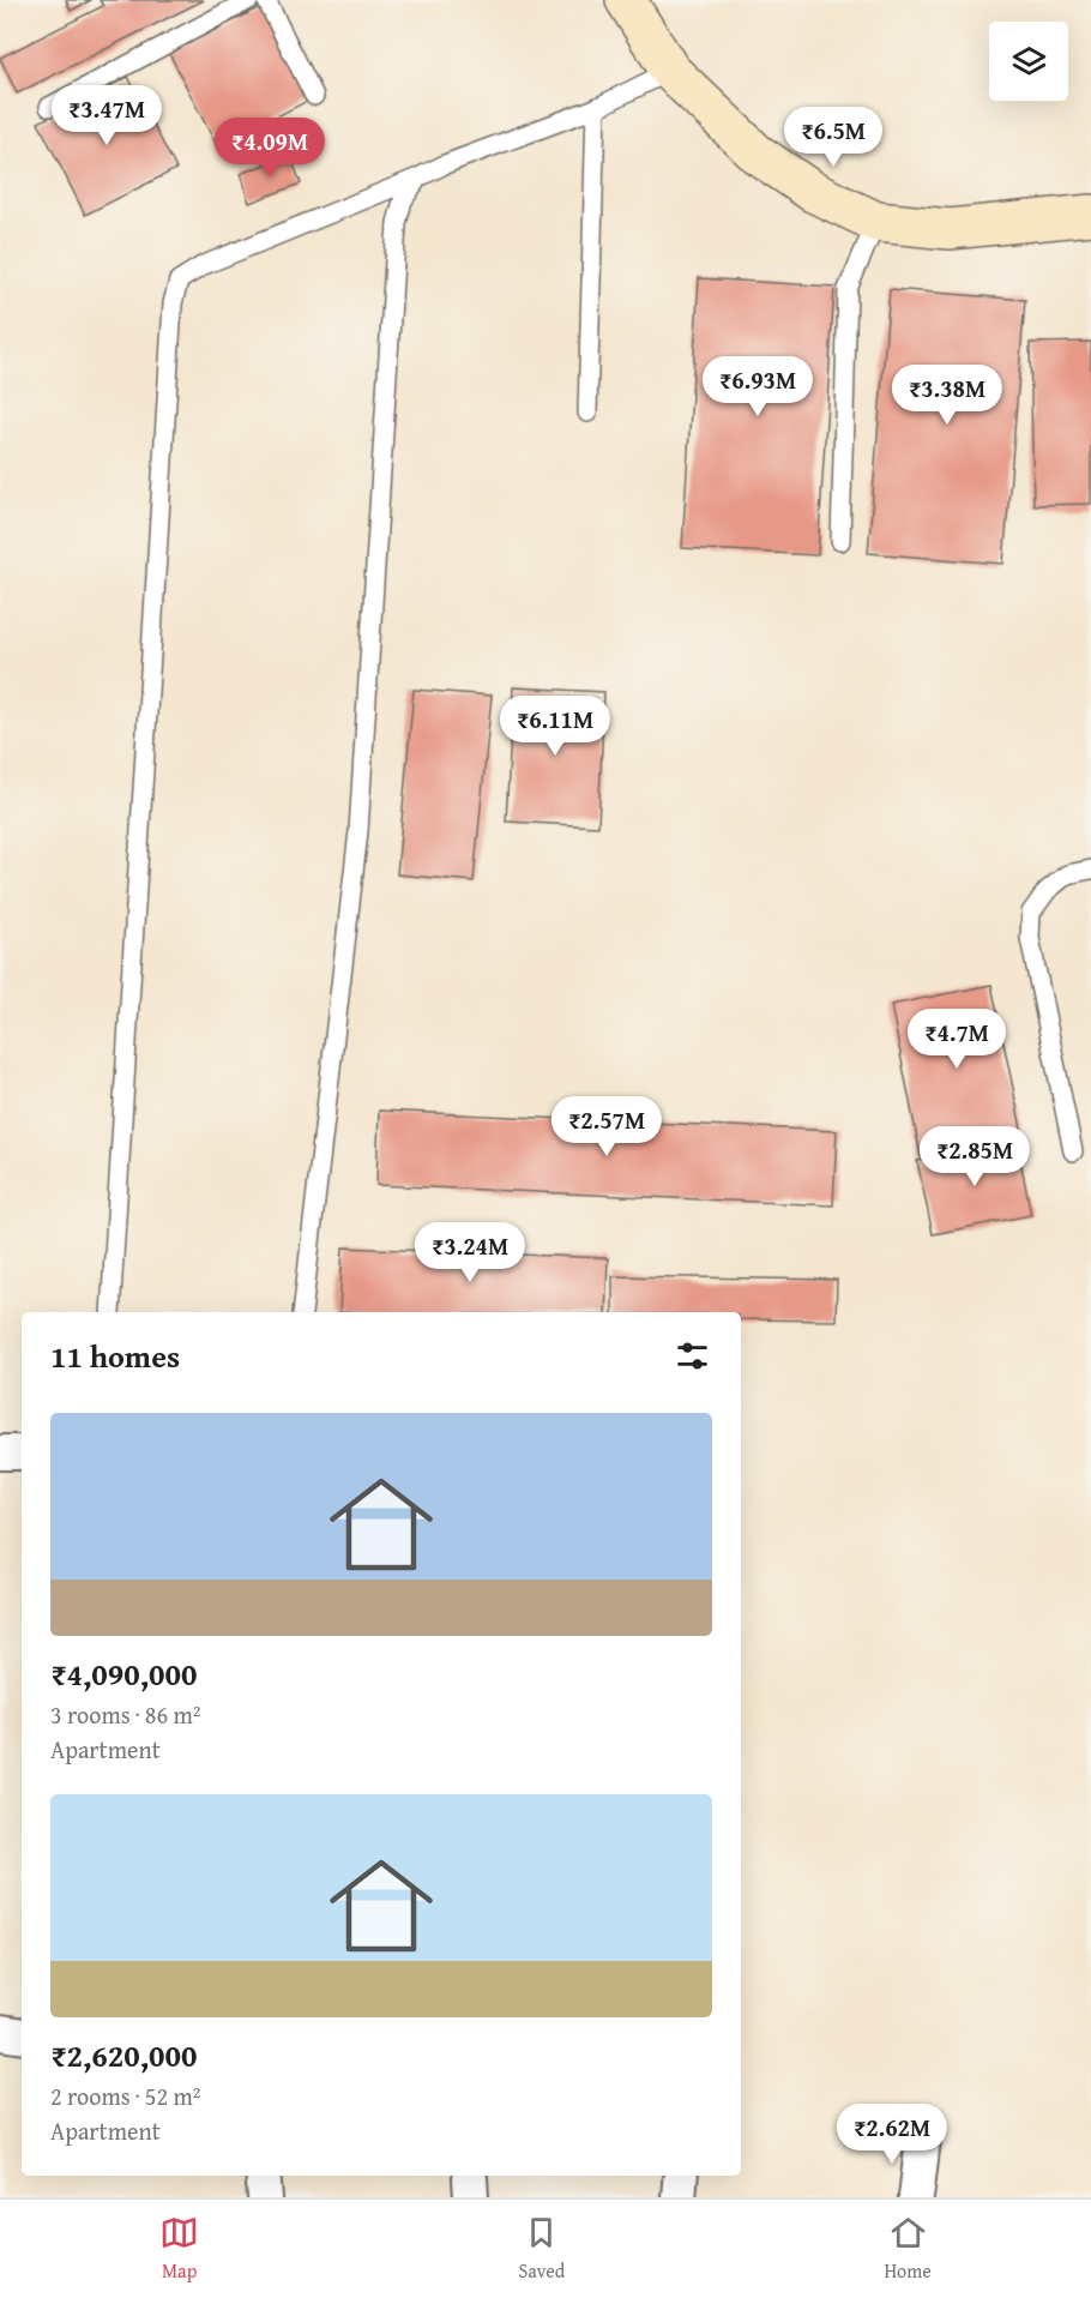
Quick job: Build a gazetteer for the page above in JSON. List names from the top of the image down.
{
  "page": {
    "price": [
      "₹3.47M",
      "₹6.5M",
      "₹4.09M",
      "₹6.93M",
      "₹3.38M",
      "₹6.11M",
      "₹4.7M",
      "₹2.57M",
      "₹2.85M",
      "₹3.24M",
      "₹2.62M"
    ],
    "heading": "11 homes",
    "list": [
      {
        "name": "₹4,090,000",
        "note": "3 rooms · 86 m² · Apartment"
      },
      {
        "name": "₹2,620,000",
        "note": "2 rooms · 52 m² · Apartment"
      }
    ],
    "tabs": ["Map", "Saved", "Home"]
  }
}
